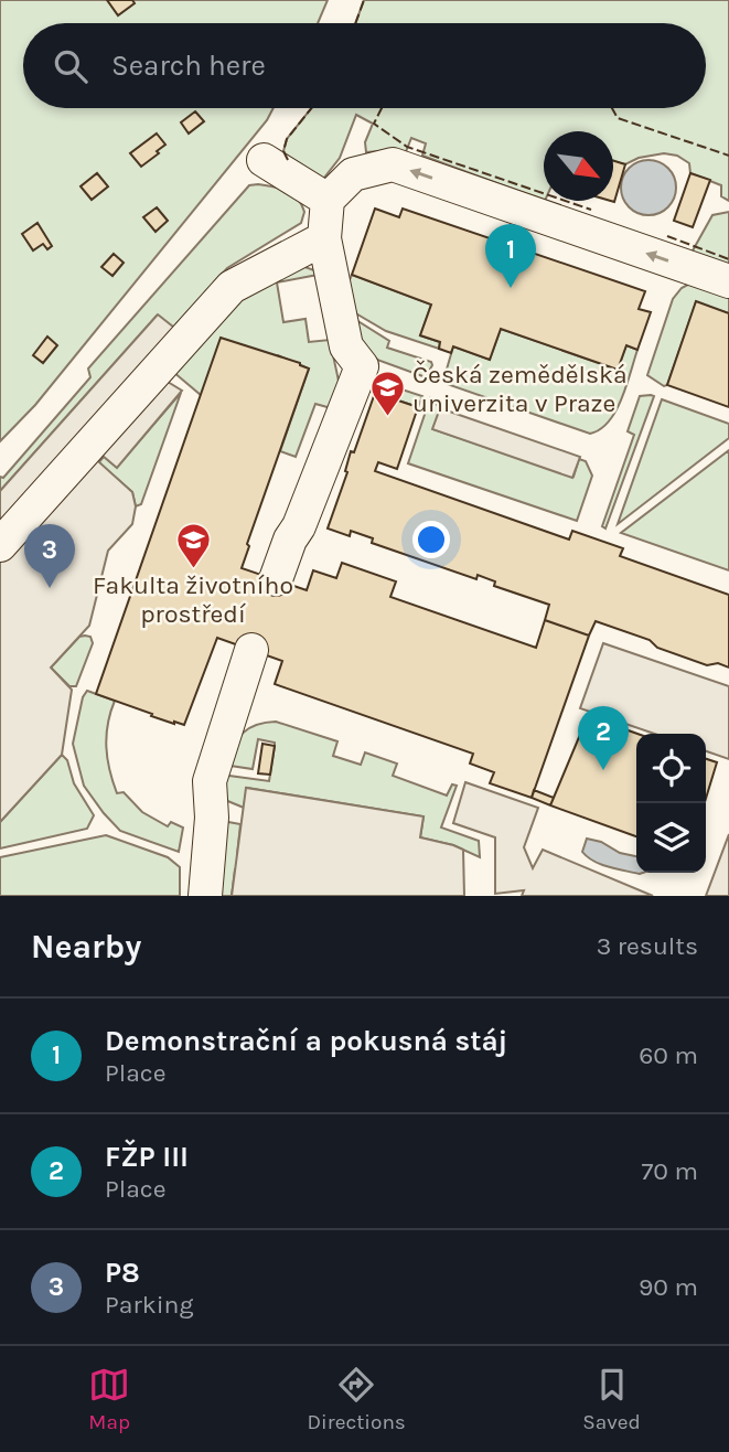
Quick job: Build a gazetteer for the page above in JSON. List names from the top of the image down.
{
  "places": {
    "school or university": ["Česká zemědělská univerzita v Praze", "Fakulta životního prostředí"]
  },
  "north": "bottom right",
  "page": {
    "search": "Search here",
    "pins": ["1", "3", "2"],
    "heading": ["Nearby", "3 results"],
    "list": [
      {
        "mark": "1",
        "name": "Demonstrační a pokusná stáj",
        "note": "Place",
        "value": "60 m"
      },
      {
        "mark": "2",
        "name": "FŽP III",
        "note": "Place",
        "value": "70 m"
      },
      {
        "mark": "3",
        "name": "P8",
        "note": "Parking",
        "value": "90 m"
      }
    ],
    "nav": ["Map", "Directions", "Saved"]
  }
}
